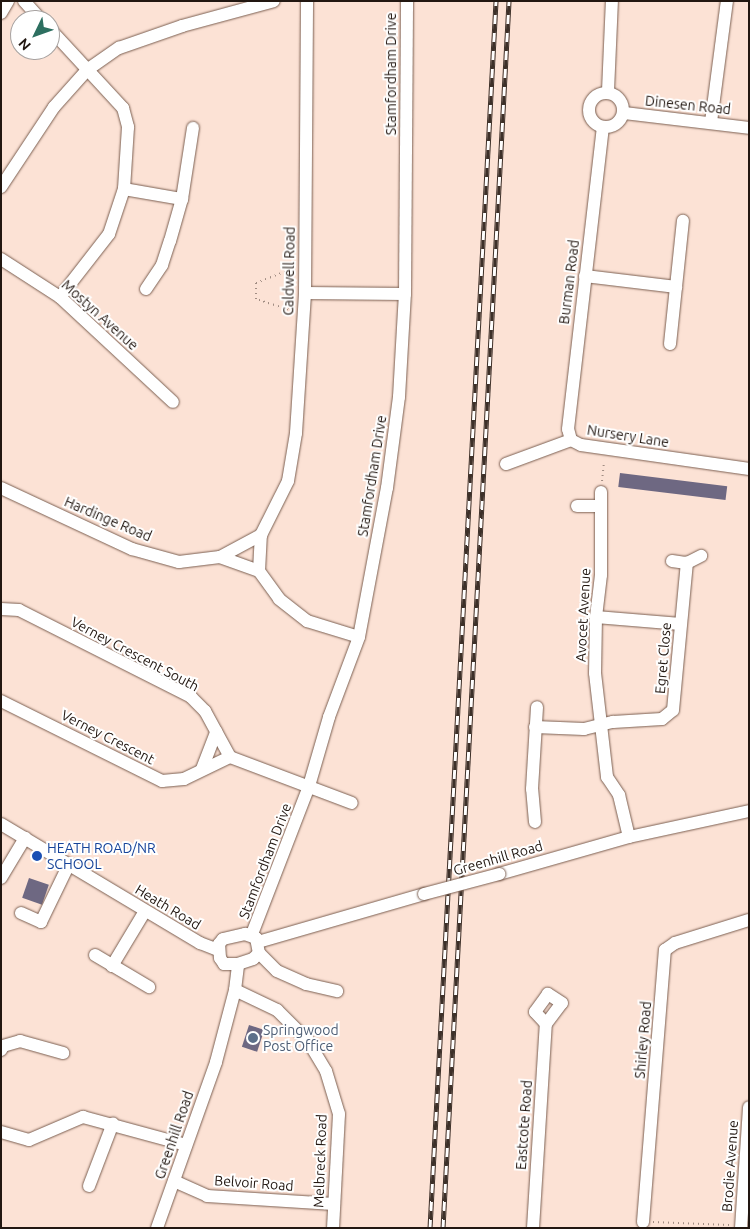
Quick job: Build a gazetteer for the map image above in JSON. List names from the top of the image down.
{
  "streets": {
    "street": [
      "Stamfordham Drive",
      "Dinesen Road",
      "Caldwell Road",
      "Burman Road",
      "Mostyn Avenue",
      "Nursery Lane",
      "Hardinge Road",
      "Avocet Avenue",
      "Verney Crescent South",
      "Egret Close",
      "Verney Crescent",
      "Greenhill Road",
      "Heath Road",
      "Shirley Road",
      "Eastcote Road",
      "Melbreck Road",
      "Brodie Avenue",
      "Belvoir Road"
    ]
  },
  "crossings": [
    ["Stamfordham Drive", "Greenhill Road"],
    ["Dinesen Road", "Burman Road"],
    ["Caldwell Road", "Hardinge Road"],
    ["Burman Road", "Nursery Lane"],
    ["Avocet Avenue", "Egret Close"],
    ["Avocet Avenue", "Greenhill Road"],
    ["Verney Crescent South", "Verney Crescent"],
    ["Greenhill Road", "Melbreck Road"],
    ["Greenhill Road", "Belvoir Road"],
    ["Melbreck Road", "Belvoir Road"]
  ],
  "places": ["HEATH ROAD/NR SCHOOL", "Springwood Post Office"],
  "north": "bottom left"
}
